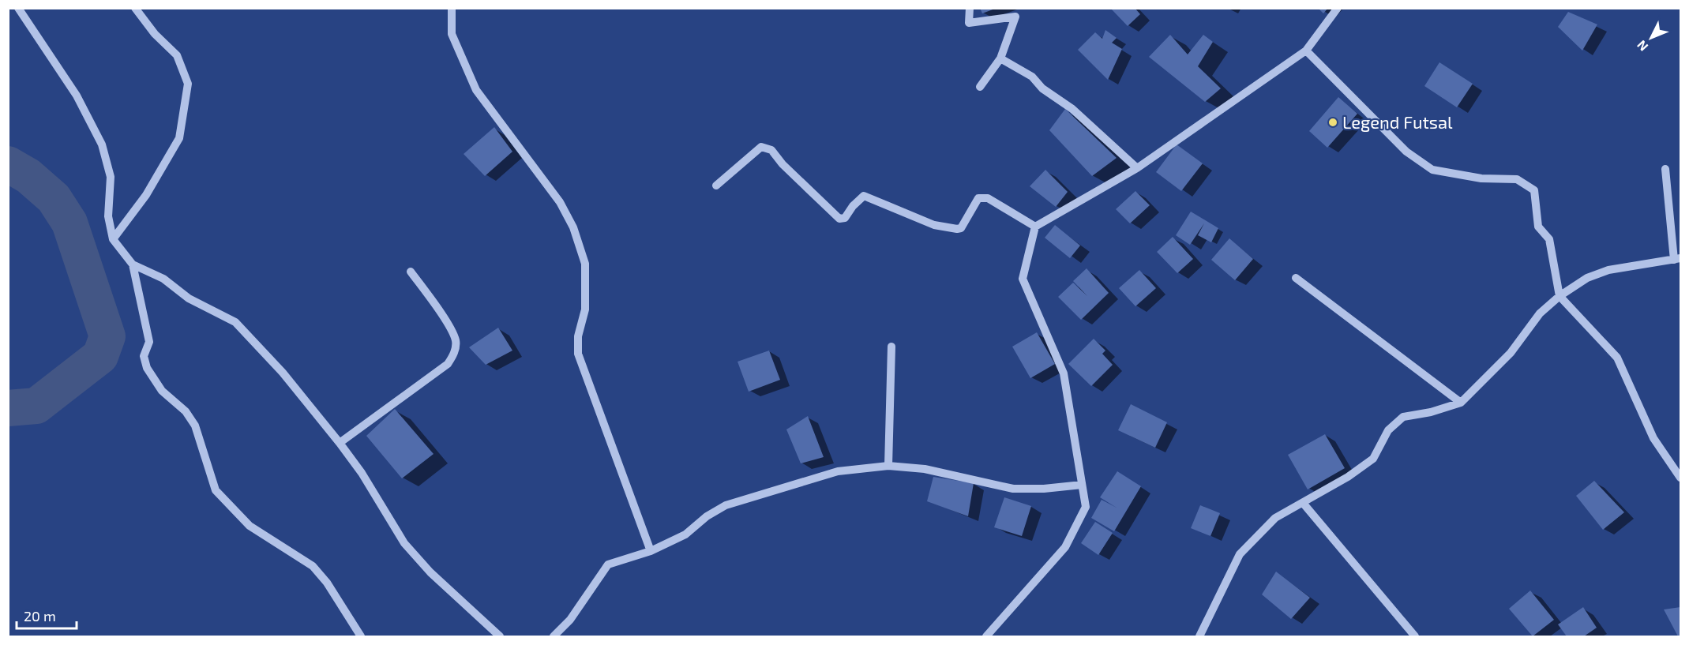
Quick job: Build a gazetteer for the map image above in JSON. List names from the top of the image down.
{
  "places": ["Legend Futsal"],
  "scale_bar": "20 m",
  "north": "bottom left"
}
